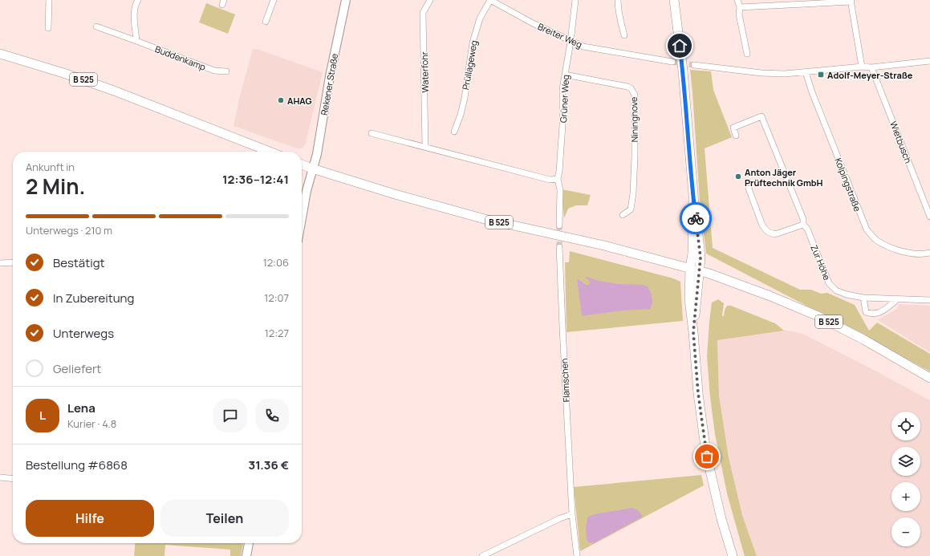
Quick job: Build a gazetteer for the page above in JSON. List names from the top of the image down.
{
  "streets": {
    "main road": ["B 525"],
    "street": [
      "Breiter Weg",
      "Buddenkamp",
      "Prüllageweg",
      "Waterfohr",
      "Rekener Straße",
      "Grüner Weg",
      "Nininghove",
      "Wietbusch",
      "Kolpingstraße",
      "Zur Höhe",
      "Flamschen"
    ]
  },
  "crossings": [
    ["Breiter Weg", "Prüllageweg"],
    ["Breiter Weg", "Grüner Weg"],
    ["B 525", "Rekener Straße"],
    ["Grüner Weg", "Nininghove"]
  ],
  "places": {
    "transit": ["Adolf-Meyer-Straße"],
    "other": ["AHAG", "Anton Jäger Prüftechnik GmbH"]
  },
  "page": {
    "heading": ["2 Min.", "Ankunft in", "12:36–12:41"],
    "panel": [
      "Lena",
      "Kurier · 4.8",
      "Bestellung #6868",
      "31.36 €"
    ],
    "bar": "Unterwegs · 210 m",
    "list": [
      ["Bestätigt", "12:06"],
      ["In Zubereitung", "12:07"],
      ["Unterwegs", "12:27"],
      "Geliefert"
    ],
    "round": "L",
    "map_buttons": ["+", "−"],
    "buttons": ["Hilfe", "Teilen"]
  }
}
